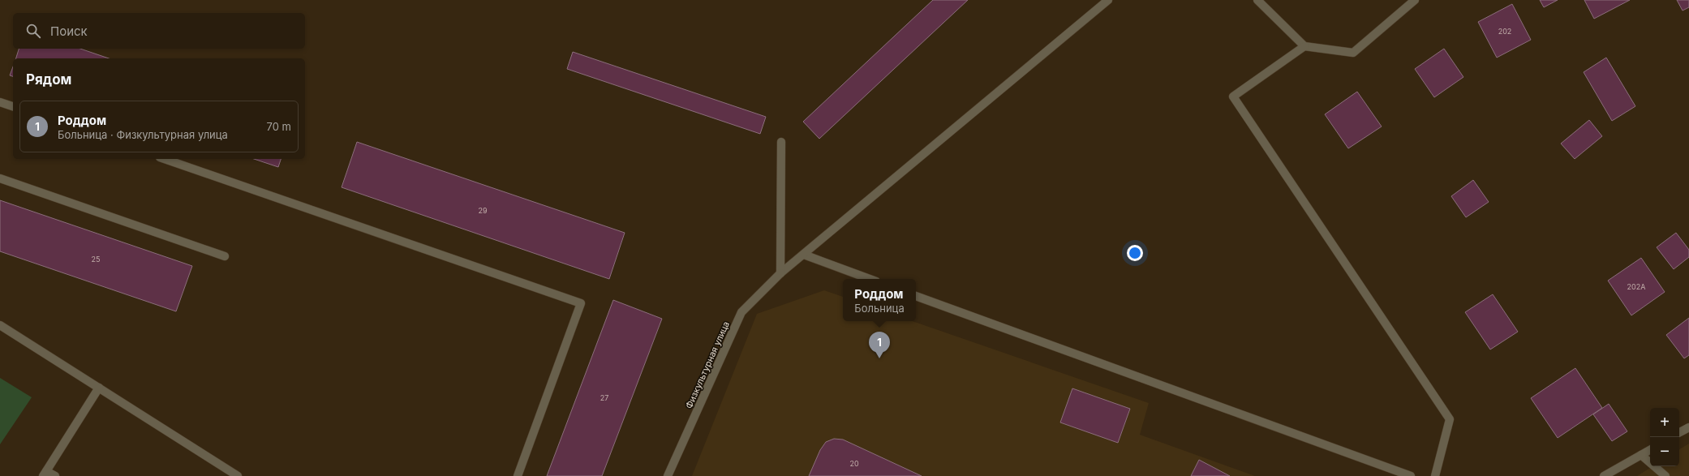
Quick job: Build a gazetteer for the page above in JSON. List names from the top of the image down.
{
  "streets": {
    "street": ["Физкультурная улица"]
  },
  "house_numbers": [
    "202",
    "29",
    "25",
    "202А",
    "27",
    "20"
  ],
  "page": {
    "search": "Поиск",
    "heading": "Рядом",
    "list": [
      {
        "mark": "1",
        "name": "Роддом",
        "note": "Больница · Физкультурная улица",
        "value": "70 m"
      }
    ],
    "popup": ["Роддом", "Больница"],
    "pins": "1",
    "map_buttons": ["+", "−"]
  }
}
